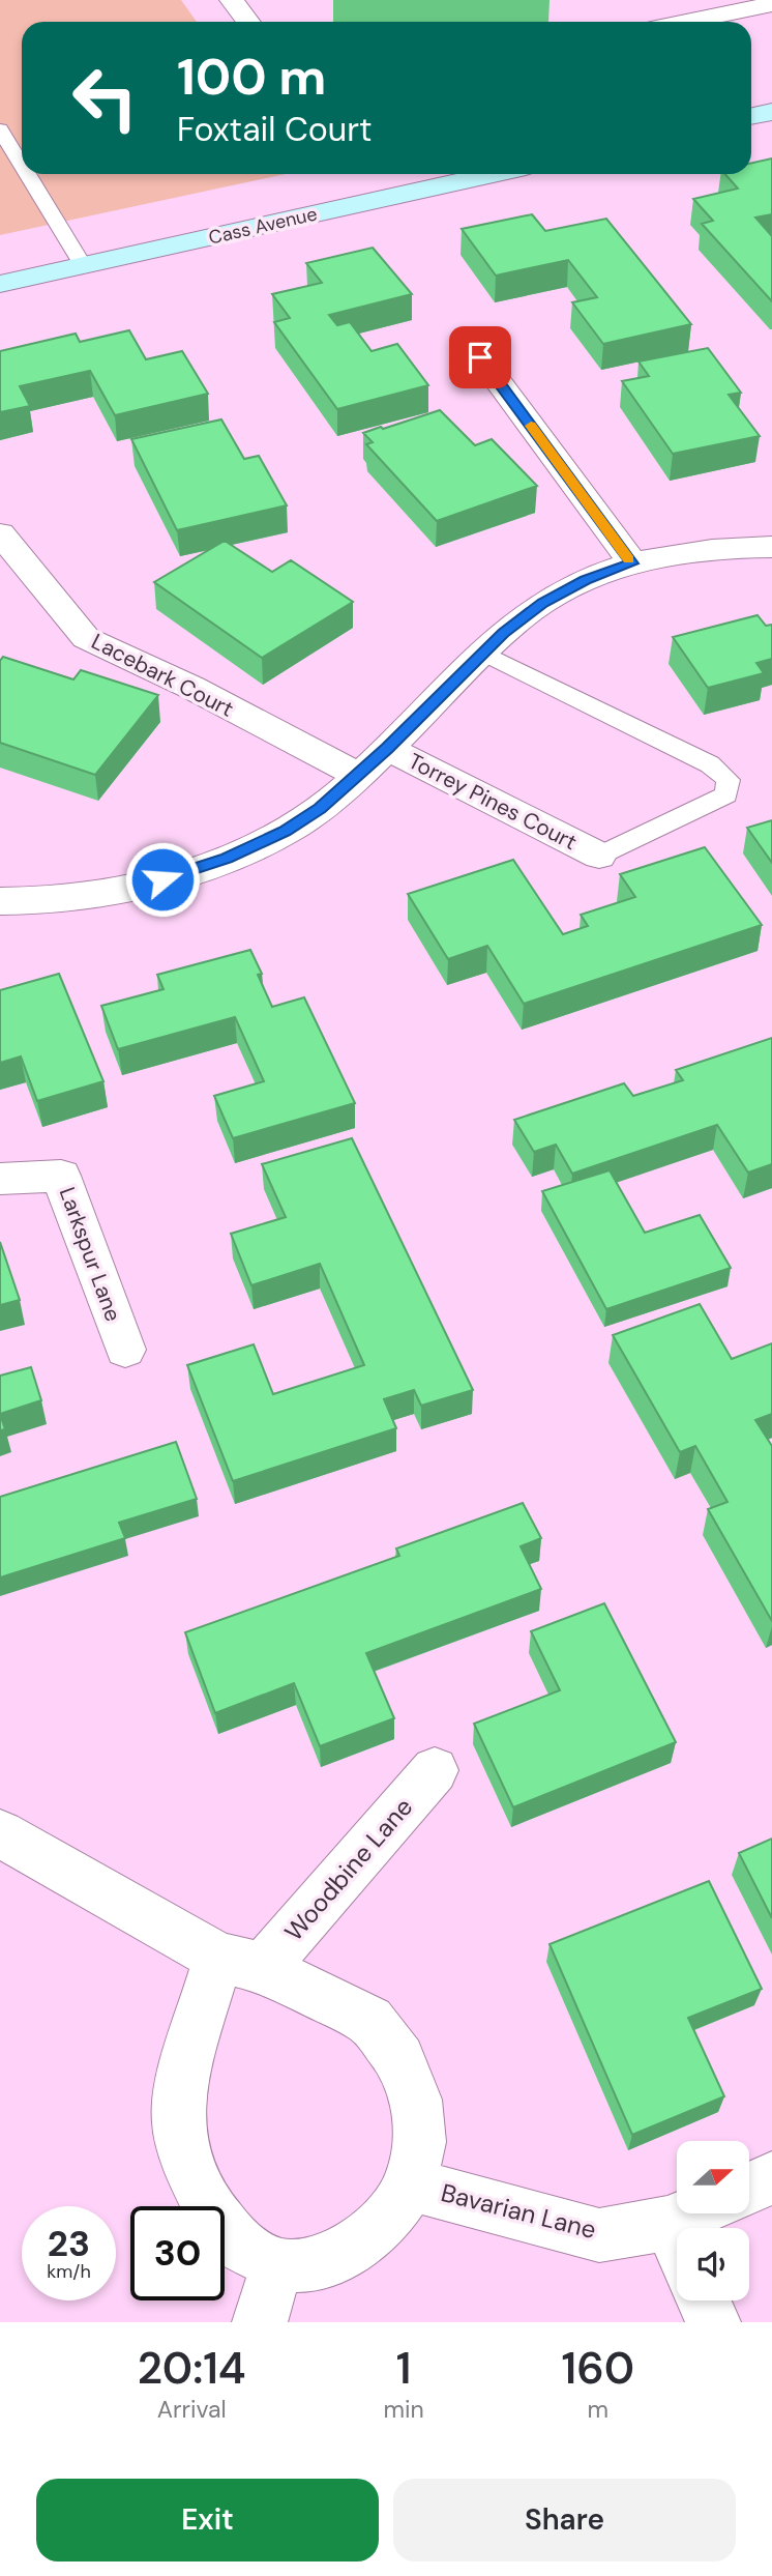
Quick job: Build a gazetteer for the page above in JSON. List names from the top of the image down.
{
  "streets": {
    "main road": ["Cass Avenue"],
    "street": [
      "Lacebark Court",
      "Torrey Pines Court",
      "Larkspur Lane",
      "Woodbine Lane",
      "Bavarian Lane"
    ]
  },
  "crossings": [
    ["Woodbine Lane", "Bavarian Lane"]
  ],
  "north": "right",
  "page": {
    "turn": ["100 m", "Foxtail Court"],
    "speed": "23 km/h",
    "limit": "30",
    "eta": [
      "20:14",
      "Arrival",
      "1",
      "min",
      "160",
      "m"
    ],
    "buttons": ["Exit", "Share"]
  }
}
